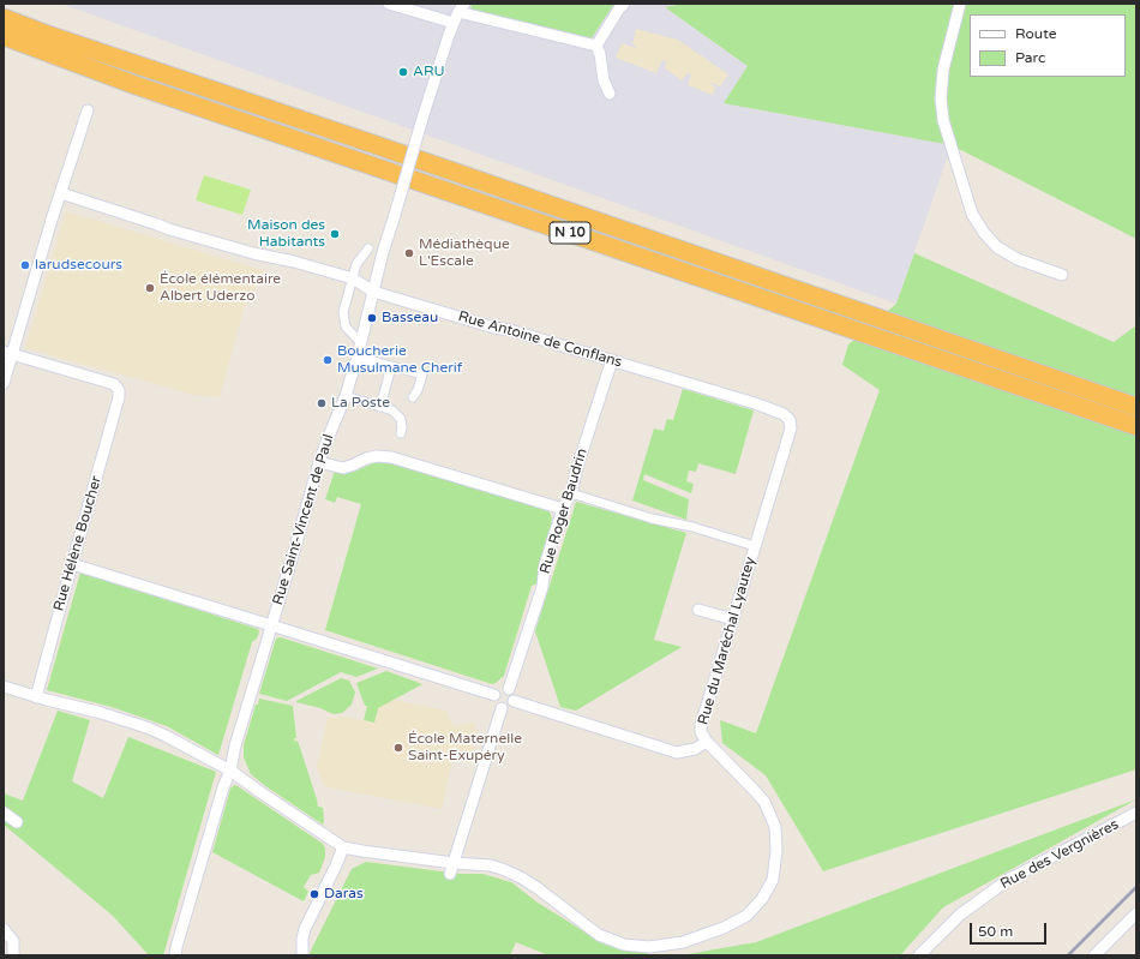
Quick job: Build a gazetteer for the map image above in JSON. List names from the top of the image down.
{
  "streets": {
    "highway": ["N 10"],
    "street": [
      "Rue Antoine de Conflans",
      "Rue Roger Baudrin",
      "Rue Saint-Vincent de Paul",
      "Rue Hélène Boucher",
      "Rue du Maréchal Lyautey",
      "Rue des Vergnières"
    ]
  },
  "crossings": [
    ["Rue Antoine de Conflans", "Rue Roger Baudrin"],
    ["Rue Antoine de Conflans", "Rue Saint-Vincent de Paul"],
    ["Rue Antoine de Conflans", "Rue du Maréchal Lyautey"],
    ["Rue Saint-Vincent de Paul", "Rue du Maréchal Lyautey"],
    ["Rue Hélène Boucher", "Rue du Maréchal Lyautey"]
  ],
  "places": [
    "ARU",
    "Maison des Habitants",
    "Médiathèque L'Escale",
    "larudsecours",
    "École élémentaire Albert Uderzo",
    "Basseau",
    "Boucherie Musulmane Cherif",
    "La Poste",
    "École Maternelle Saint-Exupéry",
    "Daras"
  ],
  "legend": ["Route", "Parc"],
  "scale_bar": "50 m"
}
